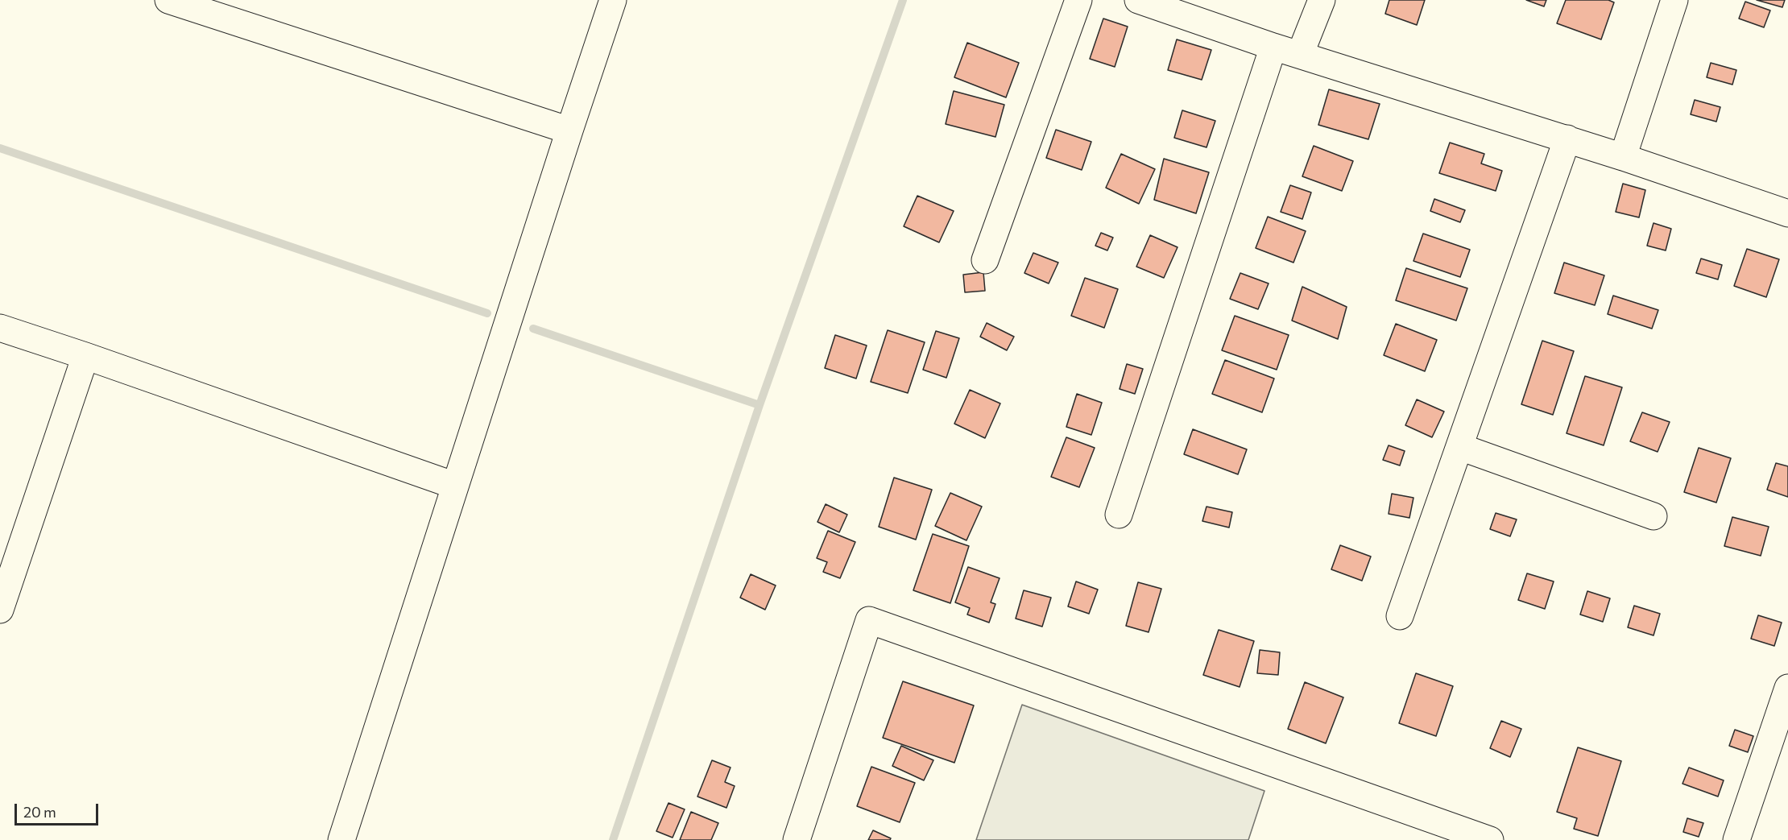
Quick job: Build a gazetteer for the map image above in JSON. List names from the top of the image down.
{
  "scale_bar": "20 m"
}
